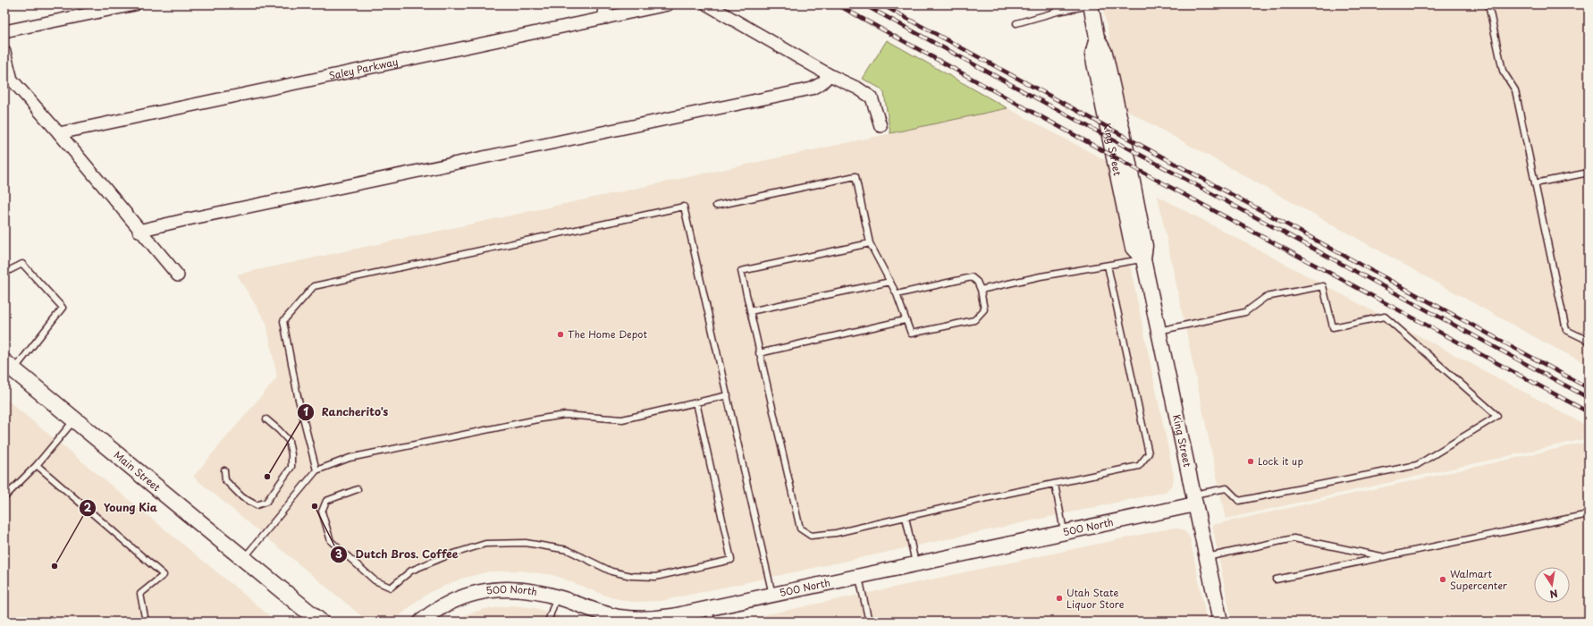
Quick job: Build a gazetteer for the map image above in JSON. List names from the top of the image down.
{
  "streets": {
    "main road": ["Main Street"],
    "street": ["Saley Parkway", "King Street", "500 North"]
  },
  "crossings": [
    ["King Street", "500 North"]
  ],
  "places": [
    "The Home Depot",
    "Lock it up",
    "Rancherito's",
    "Dutch Bros. Coffee",
    "Young Kia",
    "Walmart Supercenter",
    "Utah State Liquor Store"
  ],
  "north": "bottom"
}
